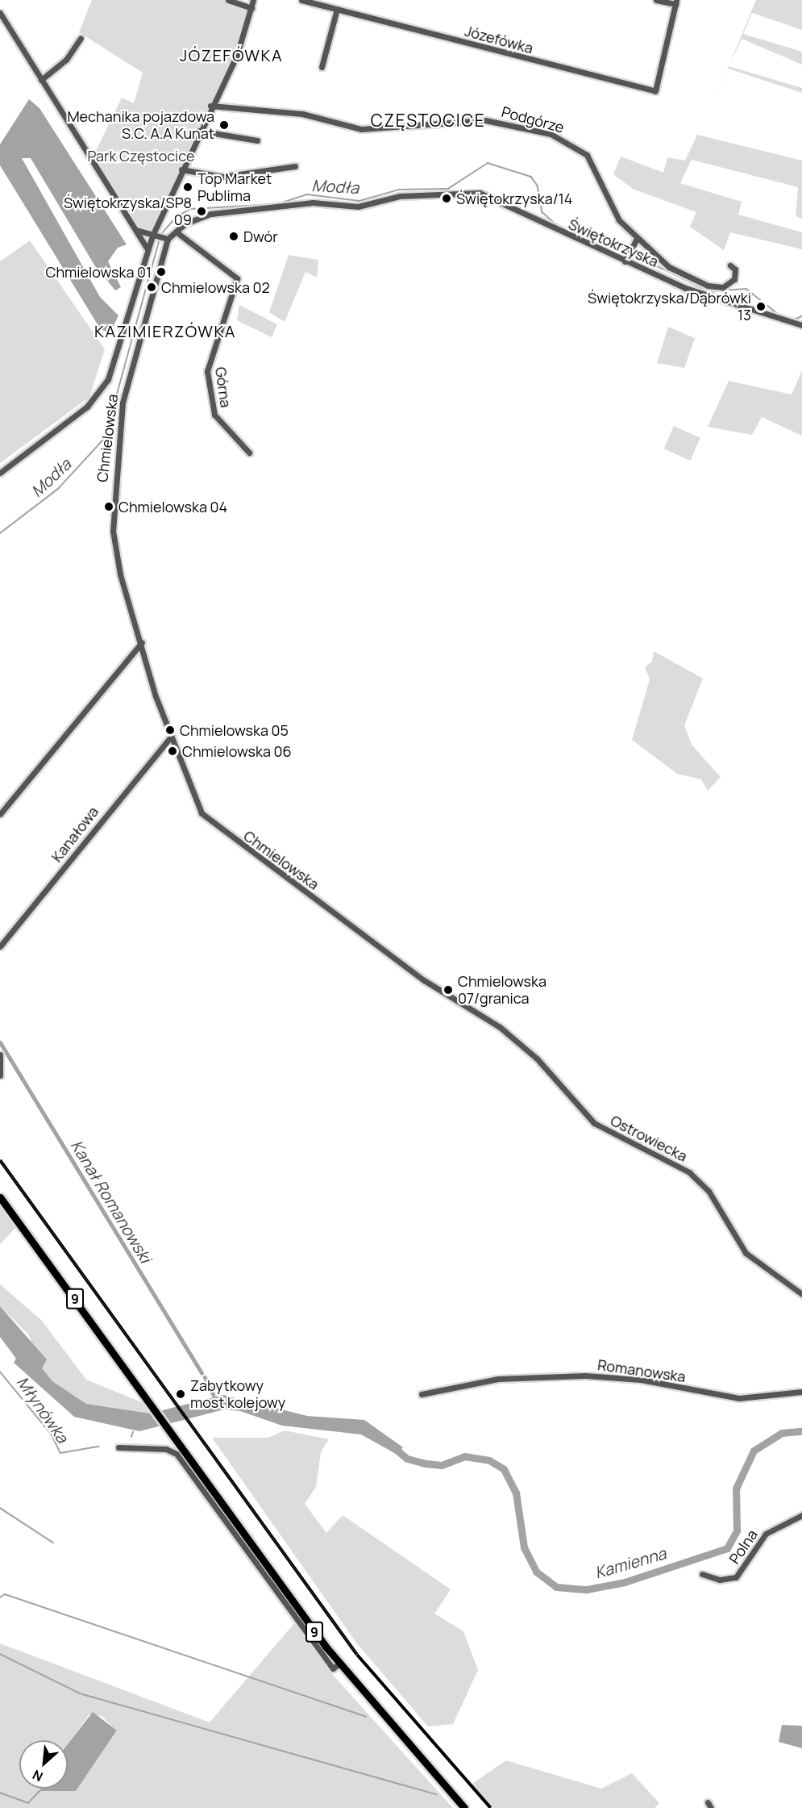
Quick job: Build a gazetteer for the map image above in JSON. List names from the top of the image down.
{
  "streets": {
    "main road": ["9"],
    "street": [
      "Józefówka",
      "Podgórze",
      "Świętokrzyska",
      "Górna",
      "Chmielowska",
      "Kanałowa",
      "Ostrowiecka",
      "Romanowska",
      "Polna"
    ]
  },
  "crossings": [
    ["Świętokrzyska", "Górna"],
    ["Świętokrzyska", "Chmielowska"],
    ["Chmielowska", "Kanałowa"],
    ["Chmielowska", "Ostrowiecka"]
  ],
  "districts": ["JÓZEFÓWKA", "CZĘSTOCICE", "KAZIMIERZÓWKA"],
  "water": [
    "Modła",
    "Kanał Romanowski",
    "Młynówka",
    "Kamienna"
  ],
  "parks": ["Park Częstocice"],
  "places": [
    "Mechanika pojazdowa S.C. A.A Kunat",
    "Top Market Publima",
    "Świętokrzyska/14",
    "Świętokrzyska/SP8 09",
    "Dwór",
    "Chmielowska 01",
    "Chmielowska 02",
    "Świętokrzyska/Dąbrówki 13",
    "Chmielowska 04",
    "Chmielowska 05",
    "Chmielowska 06",
    "Chmielowska 07/granica",
    "Zabytkowy most kolejowy"
  ],
  "north": "bottom left"
}
